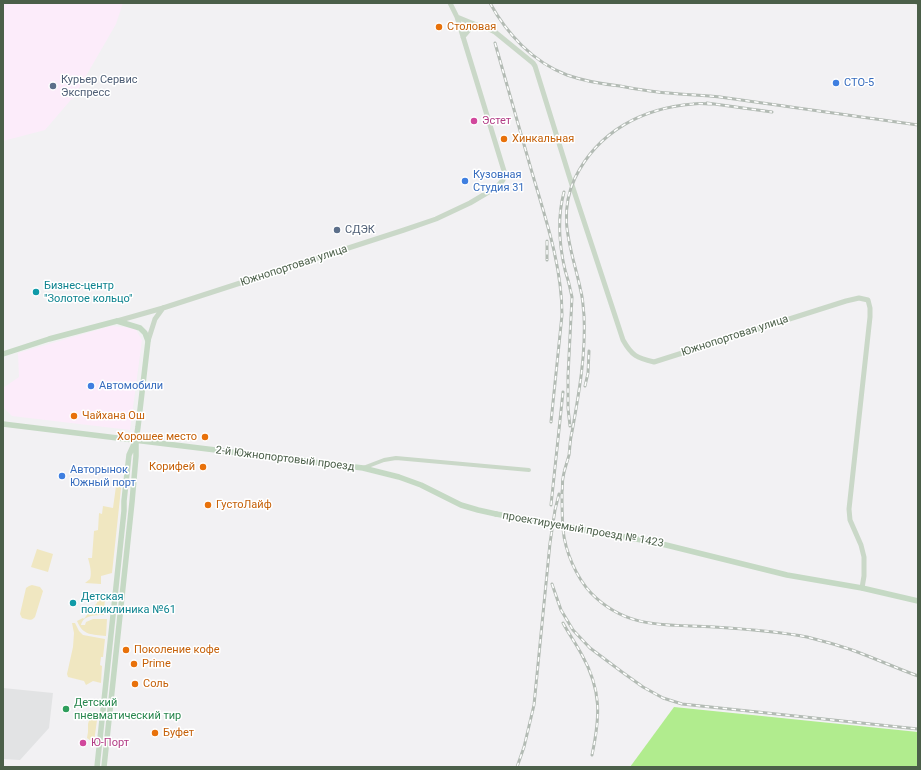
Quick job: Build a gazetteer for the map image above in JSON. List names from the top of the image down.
{
  "streets": {
    "main road": ["Южнопортовая улица", "2-й Южнопортовый проезд", "проектируемый проезд № 1423"]
  },
  "crossings": [
    ["Южнопортовая улица", "проектируемый проезд № 1423"],
    ["2-й Южнопортовый проезд", "проектируемый проезд № 1423"]
  ],
  "places": [
    "Столовая",
    "СТО-5",
    "Курьер Сервис Экспресс",
    "Эстет",
    "Хинкальная",
    "Кузовная Студия 31",
    "СДЭК",
    "Бизнес-центр \"Золотое кольцо\"",
    "Автомобили",
    "Чайхана Ош",
    "Хорошее место",
    "Корифей",
    "Авторынок Южный порт",
    "ГустоЛайф",
    "Детская поликлиника №61",
    "Поколение кофе",
    "Prime",
    "Соль",
    "Детский пневматический тир",
    "Буфет",
    "Ю-Порт"
  ]
}
